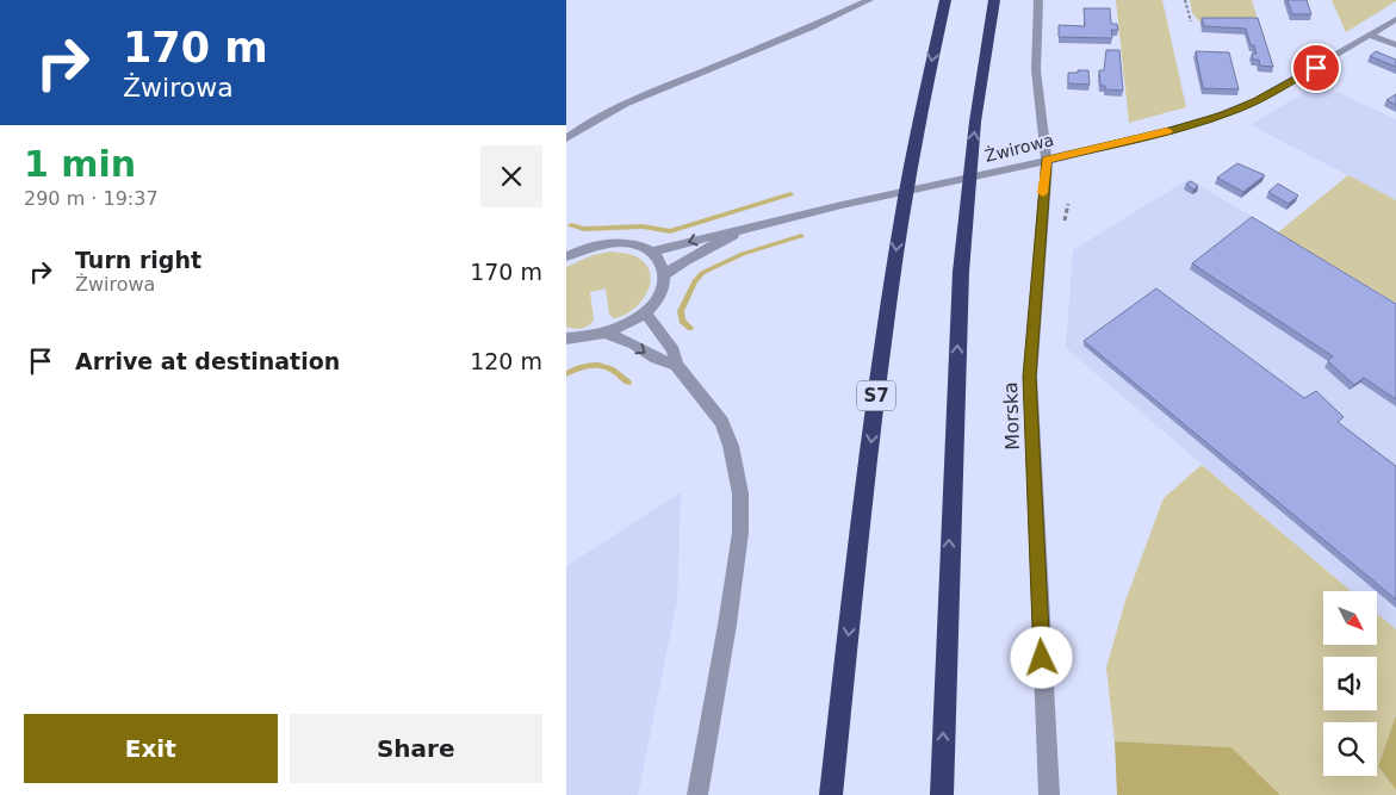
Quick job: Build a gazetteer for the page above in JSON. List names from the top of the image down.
{
  "streets": {
    "highway": ["S7"],
    "street": ["Żwirowa", "Morska"]
  },
  "crossings": [
    ["Żwirowa", "Morska"]
  ],
  "north": "bottom right",
  "page": {
    "turn": ["170 m", "Żwirowa"],
    "heading": ["1 min", "290 m · 19:37"],
    "list": [
      {
        "name": "Turn right",
        "note": "Żwirowa",
        "value": "170 m"
      },
      {
        "name": "Arrive at destination",
        "value": "120 m"
      }
    ],
    "buttons": ["Exit", "Share"]
  }
}
